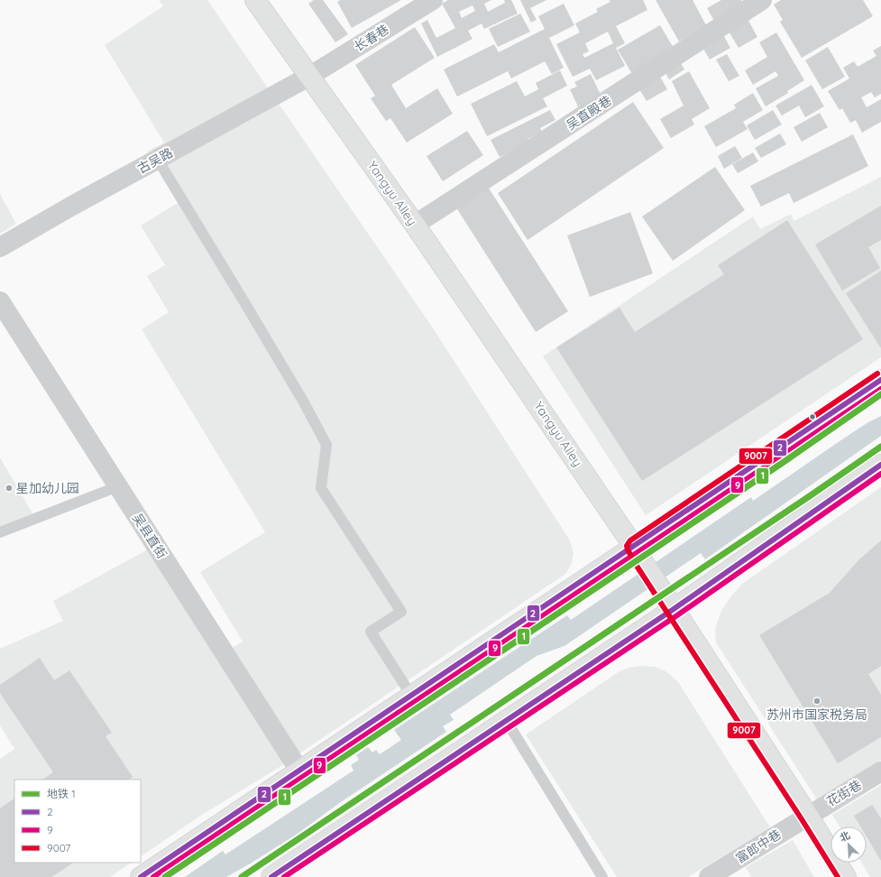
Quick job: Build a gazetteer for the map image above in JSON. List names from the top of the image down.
{
  "streets": {
    "main road": ["Yangyu Alley"],
    "street": [
      "长春巷",
      "吴直殿巷",
      "古吴路",
      "吴县直街",
      "花街巷",
      "富郎中巷"
    ]
  },
  "crossings": [
    ["长春巷", "古吴路"],
    ["长春巷", "Yangyu Alley"],
    ["吴直殿巷", "Yangyu Alley"],
    ["古吴路", "Yangyu Alley"],
    ["Yangyu Alley", "花街巷"],
    ["Yangyu Alley", "富郎中巷"],
    ["花街巷", "富郎中巷"]
  ],
  "places": ["星加幼儿园", "苏州市国家税务局"],
  "lines": [
    "transit line 9007",
    "transit line 2",
    "transit line 9",
    "metro line 1"
  ],
  "legend": [
    "地铁 1",
    "2",
    "9",
    "9007"
  ],
  "north": "top left"
}
